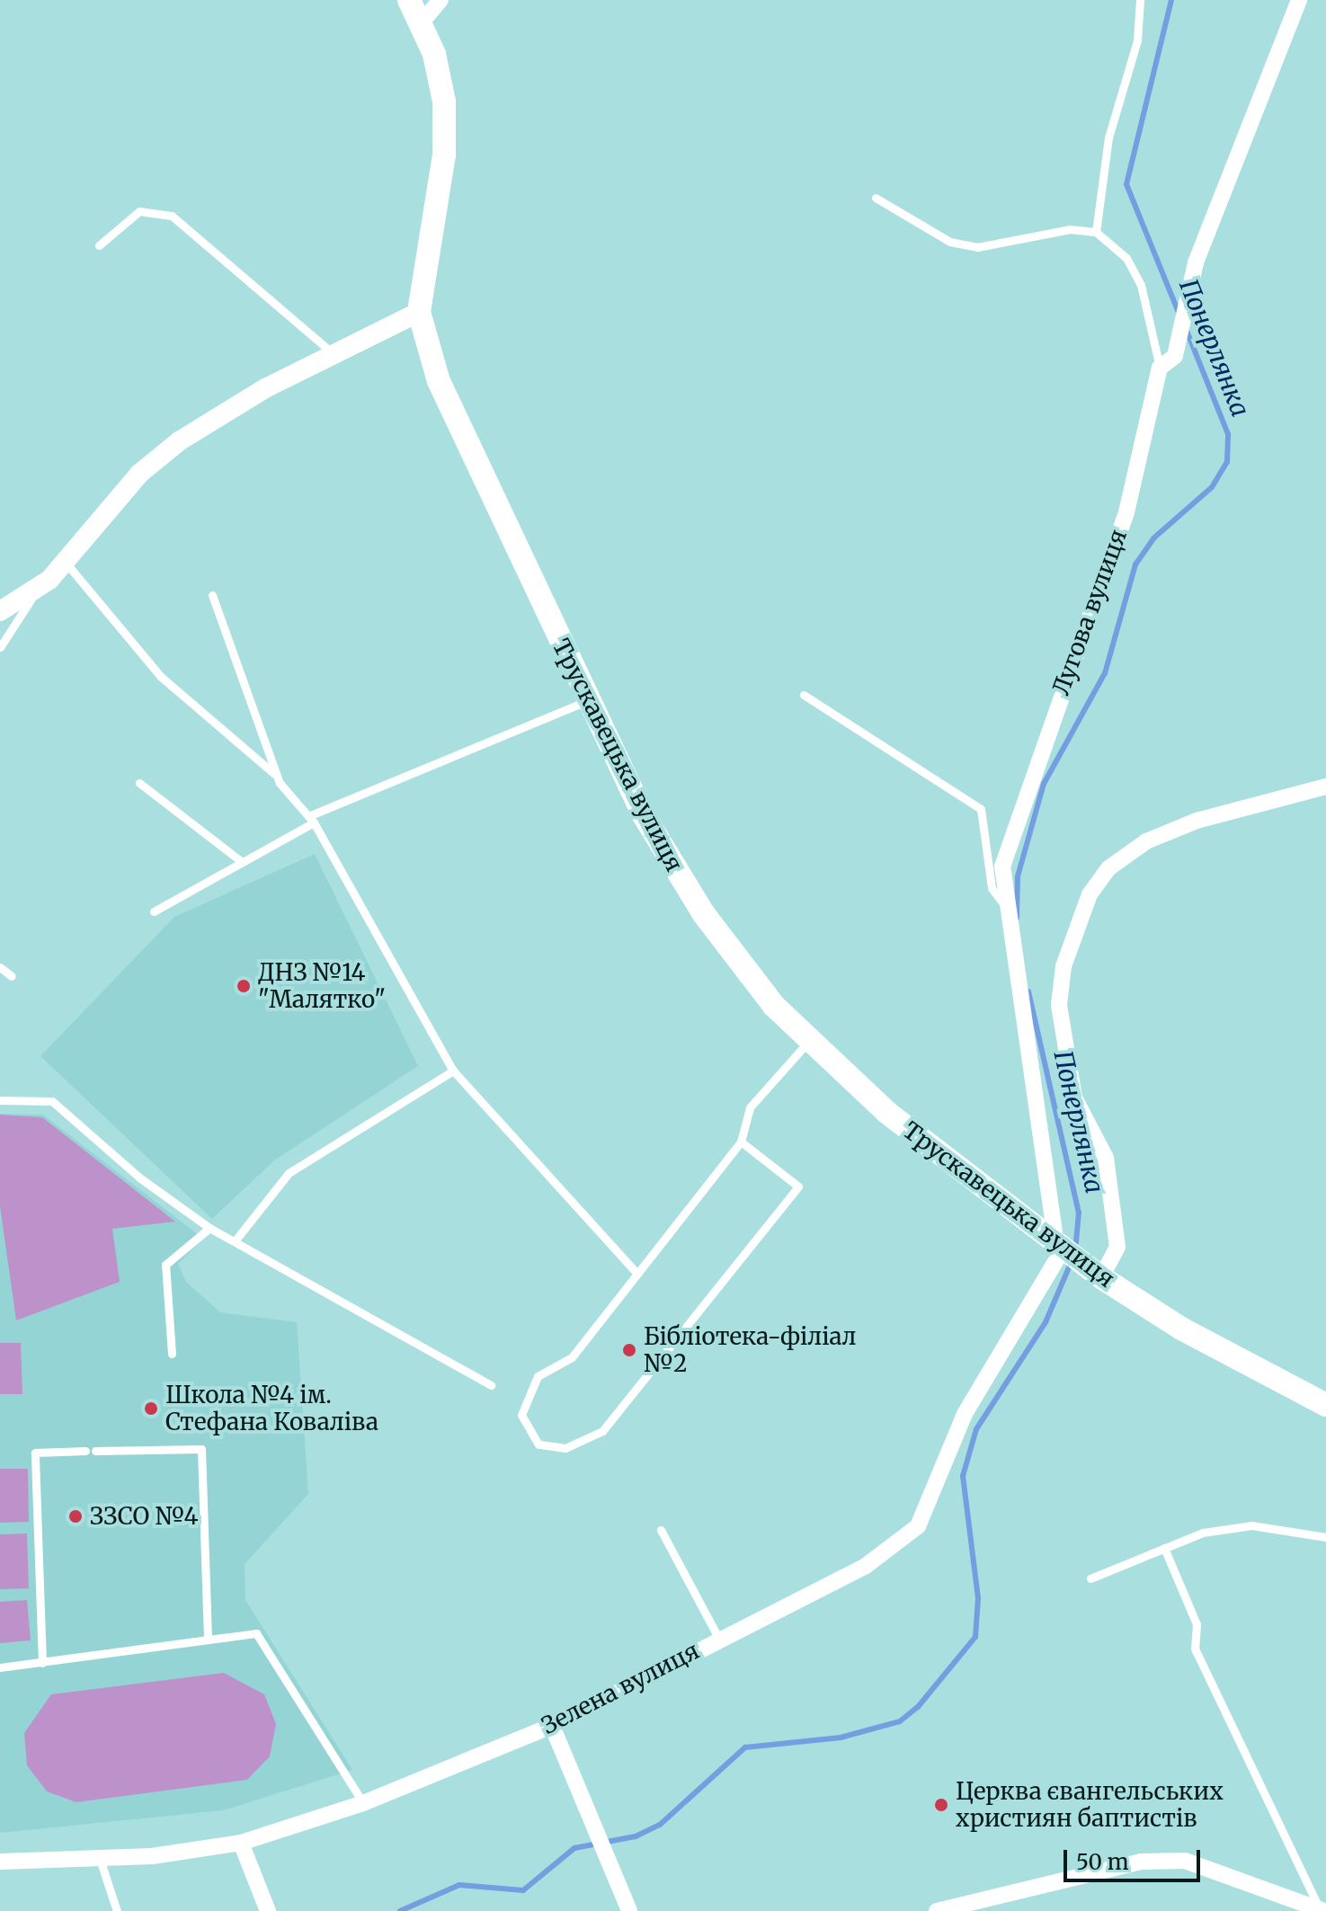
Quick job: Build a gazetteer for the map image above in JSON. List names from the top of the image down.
{
  "streets": {
    "main road": ["Трускавецька вулиця"],
    "street": ["Лугова вулиця", "Зелена вулиця"]
  },
  "crossings": [
    ["Лугова вулиця", "Трускавецька вулиця"],
    ["Лугова вулиця", "Зелена вулиця"],
    ["Трускавецька вулиця", "Зелена вулиця"]
  ],
  "water": ["Понерлянка"],
  "places": [
    "ДНЗ №14 \"Малятко\"",
    "Бібліотека-філіал №2",
    "Школа №4 ім. Стефана Коваліва",
    "ЗЗСО №4",
    "Церква євангельських християн баптистів"
  ],
  "scale_bar": "50 m"
}
